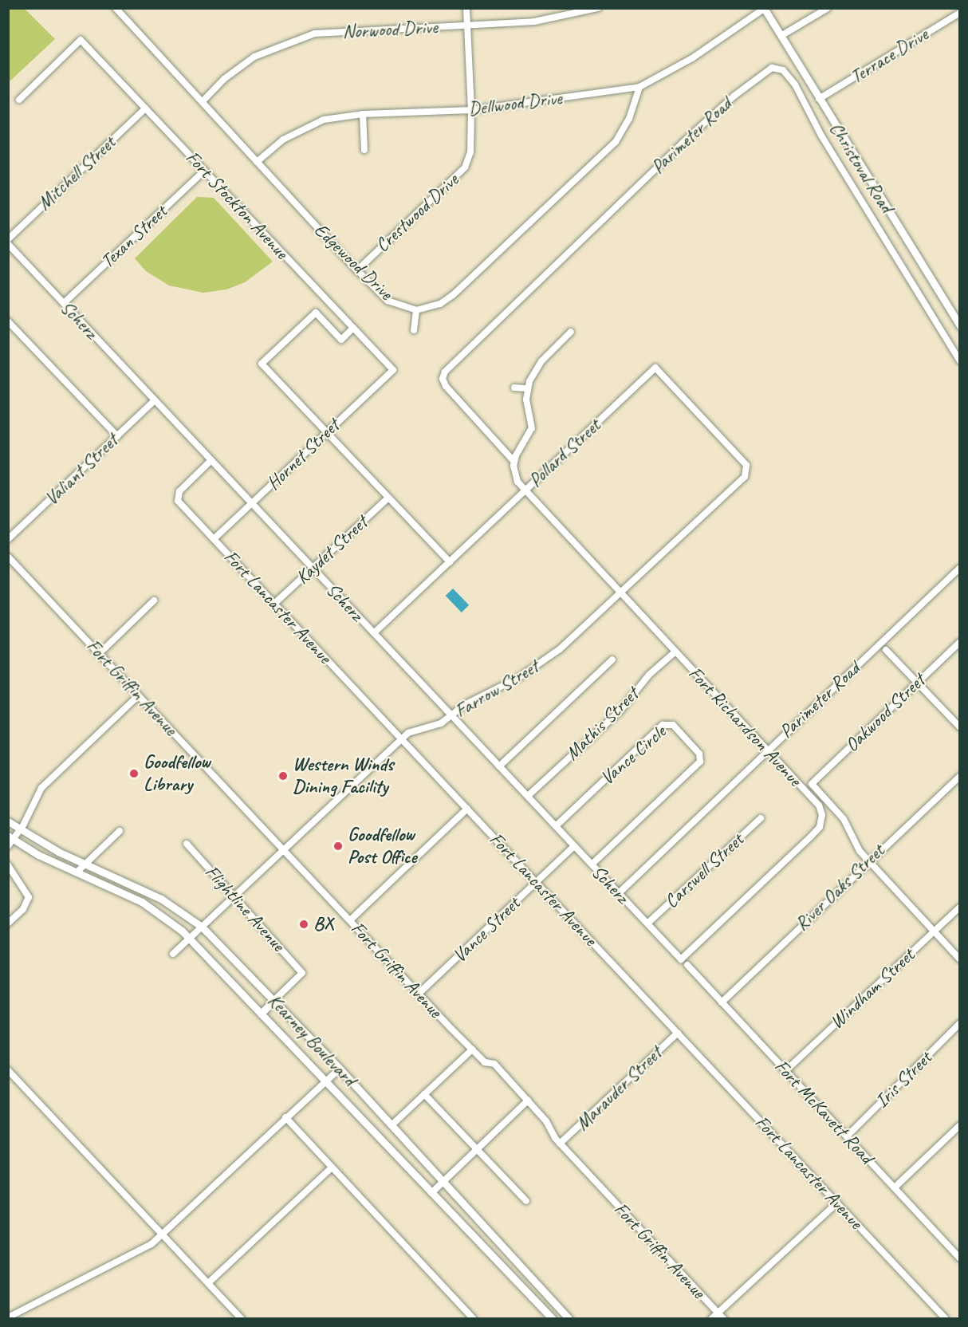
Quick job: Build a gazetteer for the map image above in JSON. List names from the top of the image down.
{
  "streets": {
    "street": [
      "Norwood Drive",
      "Terrace Drive",
      "Dellwood Drive",
      "Parimeter Road",
      "Christoval Road",
      "Mitchell Street",
      "Fort Stockton Avenue",
      "Crestwood Drive",
      "Texan Street",
      "Edgewood Drive",
      "Scherz",
      "Pollard Street",
      "Hornet Street",
      "Valiant Street",
      "Kaydet Street",
      "Fort Lancaster Avenue",
      "Fort Griffin Avenue",
      "Farrow Street",
      "Oakwood Street",
      "Mathis Street",
      "Fort Richardson Avenue",
      "Vance Circle",
      "Carswell Street",
      "River Oaks Street",
      "Flightline Avenue",
      "Vance Street",
      "Windham Street",
      "Kearney Boulevard",
      "Iris Street",
      "Marauder Street",
      "Fort McKavett Road"
    ]
  },
  "crossings": [
    ["Norwood Drive", "Crestwood Drive"],
    ["Norwood Drive", "Edgewood Drive"],
    ["Terrace Drive", "Christoval Road"],
    ["Dellwood Drive", "Christoval Road"],
    ["Dellwood Drive", "Crestwood Drive"],
    ["Dellwood Drive", "Edgewood Drive"],
    ["Parimeter Road", "Scherz"],
    ["Parimeter Road", "Fort Richardson Avenue"],
    ["Mitchell Street", "Fort Stockton Avenue"],
    ["Fort Stockton Avenue", "Texan Street"],
    ["Fort Stockton Avenue", "Hornet Street"],
    ["Crestwood Drive", "Edgewood Drive"],
    ["Texan Street", "Scherz"],
    ["Scherz", "Pollard Street"],
    ["Scherz", "Hornet Street"],
    ["Scherz", "Valiant Street"],
    ["Scherz", "Kaydet Street"],
    ["Scherz", "Fort Lancaster Avenue"],
    ["Scherz", "Farrow Street"],
    ["Scherz", "Mathis Street"],
    ["Scherz", "Fort Richardson Avenue"],
    ["Scherz", "Vance Circle"],
    ["Scherz", "Carswell Street"],
    ["Scherz", "Vance Street"],
    ["Pollard Street", "Farrow Street"],
    ["Pollard Street", "Fort Richardson Avenue"],
    ["Hornet Street", "Fort Lancaster Avenue"],
    ["Kaydet Street", "Fort Lancaster Avenue"],
    ["Fort Lancaster Avenue", "Farrow Street"],
    ["Fort Lancaster Avenue", "Vance Street"],
    ["Fort Lancaster Avenue", "Marauder Street"],
    ["Fort Griffin Avenue", "Farrow Street"],
    ["Fort Griffin Avenue", "Vance Street"],
    ["Fort Griffin Avenue", "Marauder Street"],
    ["Farrow Street", "Fort Richardson Avenue"],
    ["Farrow Street", "Flightline Avenue"],
    ["Farrow Street", "Kearney Boulevard"],
    ["Oakwood Street", "River Oaks Street"],
    ["Mathis Street", "Fort Richardson Avenue"],
    ["River Oaks Street", "Fort McKavett Road"],
    ["Flightline Avenue", "Kearney Boulevard"],
    ["Windham Street", "Fort McKavett Road"],
    ["Iris Street", "Fort McKavett Road"]
  ],
  "places": [
    "Goodfellow Library",
    "Western Winds Dining Facility",
    "Goodfellow Post Office",
    "BX"
  ]
}
